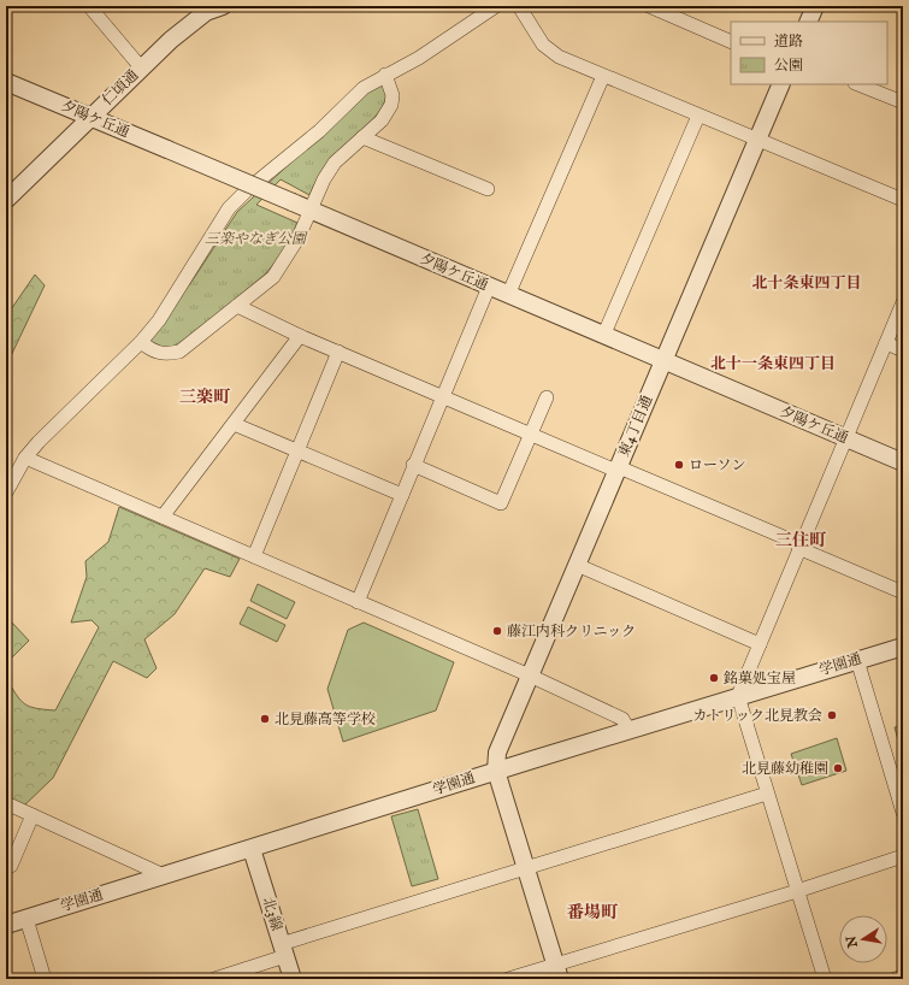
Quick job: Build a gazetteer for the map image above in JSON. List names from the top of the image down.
{
  "streets": {
    "street": [
      "仁頃通",
      "夕陽ケ丘通",
      "東4丁目通",
      "学園通",
      "北3線"
    ]
  },
  "crossings": [
    ["仁頃通", "夕陽ケ丘通"],
    ["夕陽ケ丘通", "東4丁目通"],
    ["東4丁目通", "学園通"],
    ["学園通", "北3線"]
  ],
  "districts": [
    "北十条東四丁目",
    "北十一条東四丁目",
    "三楽町",
    "三住町",
    "番場町"
  ],
  "parks": ["三楽やなぎ公園"],
  "places": [
    "ローソン",
    "藤江内科クリニック",
    "銘菓処宝屋",
    "カトリック北見教会",
    "北見藤高等学校",
    "北見藤幼稚園"
  ],
  "legend": ["道路", "公園"],
  "north": "left"
}
